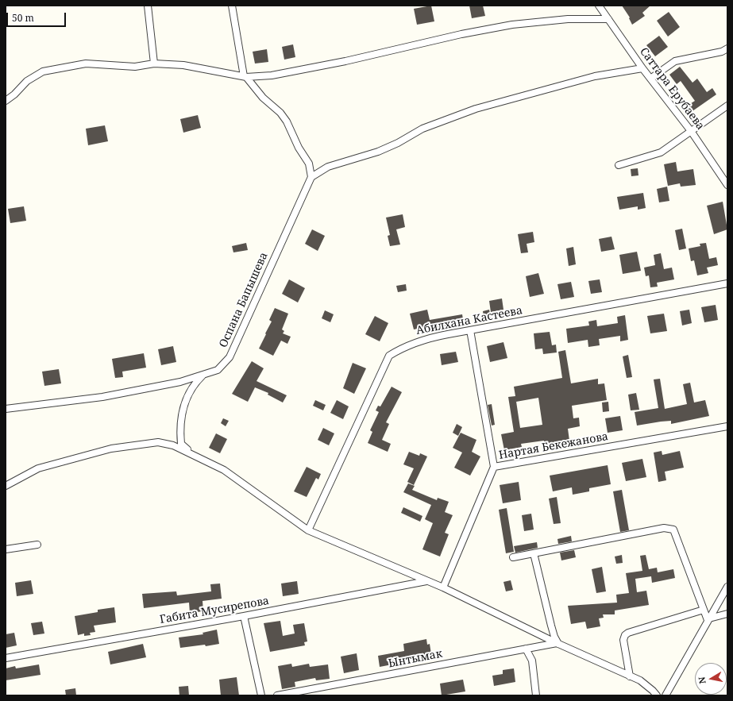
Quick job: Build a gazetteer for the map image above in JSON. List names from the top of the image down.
{
  "streets": {
    "street": [
      "Саттара Ерубаева",
      "Оспана Бапышева",
      "Абилхана Кастеева",
      "Нартая Бекежанова",
      "Габита Мусирепова",
      "Ынтымак"
    ]
  },
  "scale_bar": "50 m",
  "north": "left"
}
